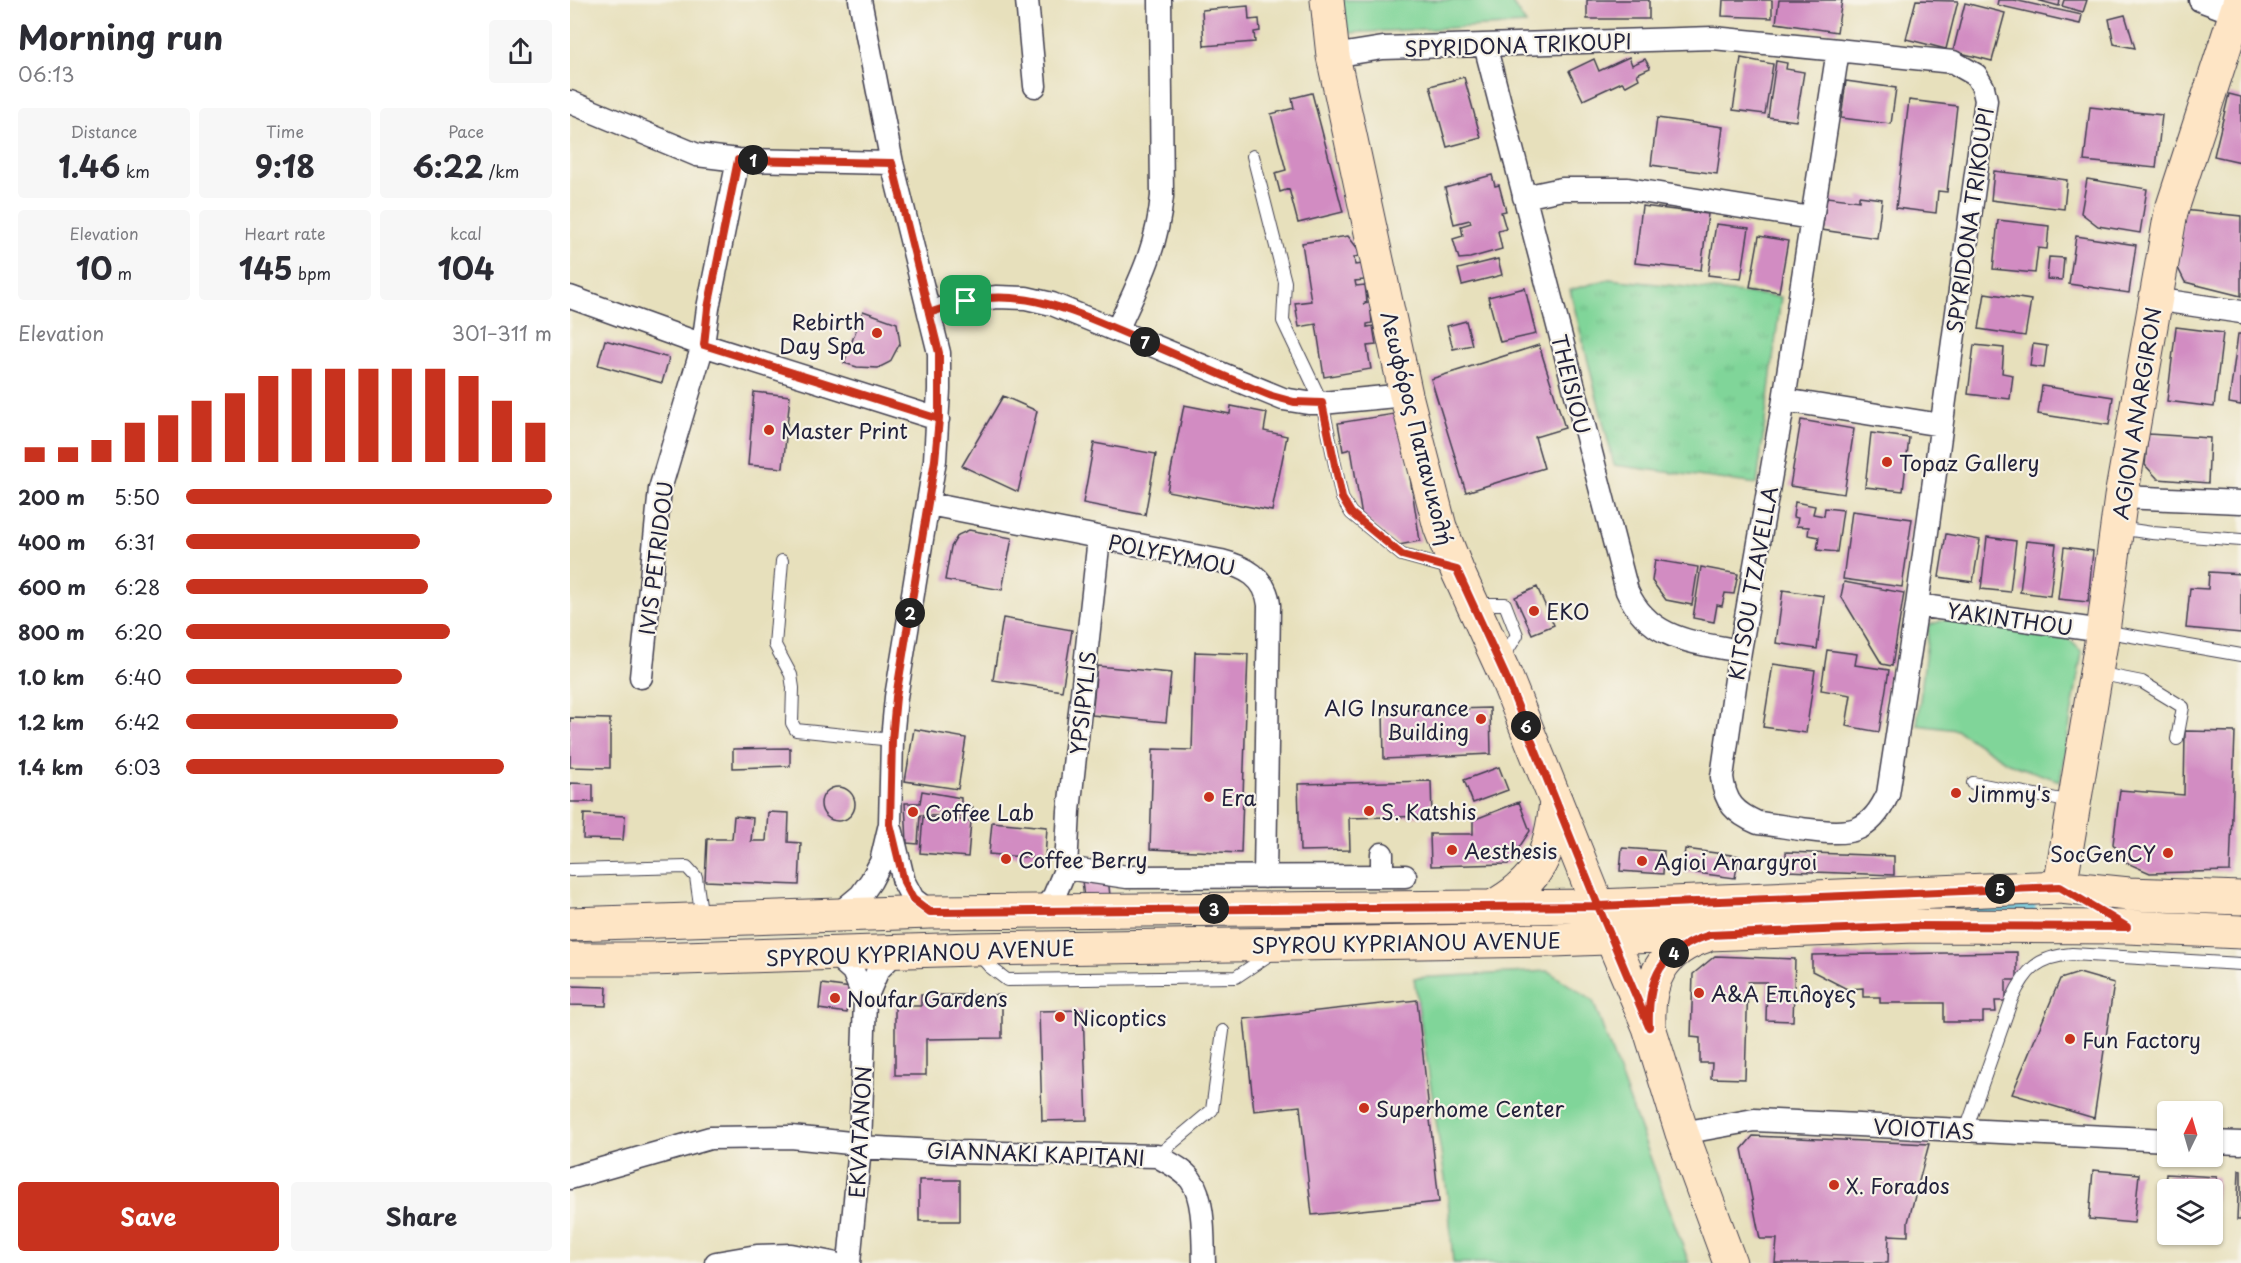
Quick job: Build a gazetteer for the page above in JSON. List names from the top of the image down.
{
  "streets": {
    "main road": ["AGION ANARGIRON", "Λεωφόρος Παπανικολή", "SPYROU KYPRIANOU AVENUE"],
    "street": [
      "SPYRIDONA TRIKOUPI",
      "THEISIOU",
      "POLYFYMOU",
      "IVIS PETRIDOU",
      "KITSOU TZAVELLA",
      "YAKINTHOU",
      "YPSIPYLIS",
      "VOIOTIAS",
      "EKVATANON",
      "GIANNAKI KAPITANI"
    ]
  },
  "crossings": [
    ["SPYRIDONA TRIKOUPI", "THEISIOU"],
    ["SPYRIDONA TRIKOUPI", "Λεωφόρος Παπανικολή"],
    ["SPYRIDONA TRIKOUPI", "KITSOU TZAVELLA"],
    ["SPYRIDONA TRIKOUPI", "YAKINTHOU"],
    ["THEISIOU", "KITSOU TZAVELLA"],
    ["AGION ANARGIRON", "YAKINTHOU"],
    ["AGION ANARGIRON", "SPYROU KYPRIANOU AVENUE"],
    ["Λεωφόρος Παπανικολή", "SPYROU KYPRIANOU AVENUE"],
    ["POLYFYMOU", "YPSIPYLIS"],
    ["YPSIPYLIS", "SPYROU KYPRIANOU AVENUE"],
    ["SPYROU KYPRIANOU AVENUE", "EKVATANON"],
    ["EKVATANON", "GIANNAKI KAPITANI"]
  ],
  "places": [
    "Rebirth Day Spa",
    "Master Print",
    "Topaz Gallery",
    "EKO",
    "AIG Insurance Building",
    "Jimmy's",
    "Era",
    "S. Katshis",
    "Coffee Lab",
    "Aesthesis",
    "SocGenCY",
    "Coffee Berry",
    "Agioi Anargyroi",
    "Α&Α Επιλογες",
    "Noufar Gardens",
    "Nicoptics",
    "Fun Factory",
    "Superhome Center",
    "X. Forados"
  ],
  "north": "top",
  "page": {
    "heading": ["Morning run", "06:13"],
    "stats": [
      ["Distance", "1.46 km"],
      ["Time", "9:18"],
      ["Pace", "6:22 /km"],
      ["Elevation", "10 m"],
      ["Heart rate", "145 bpm"],
      ["kcal", "104"]
    ],
    "pins": [
      "1",
      "7",
      "2",
      "6",
      "5",
      "3",
      "4"
    ],
    "chart": ["Elevation", "301–311 m"],
    "list": [
      {
        "name": "200 m",
        "note": "5:50"
      },
      {
        "name": "400 m",
        "note": "6:31"
      },
      {
        "name": "600 m",
        "note": "6:28"
      },
      {
        "name": "800 m",
        "note": "6:20"
      },
      {
        "name": "1.0 km",
        "note": "6:40"
      },
      {
        "name": "1.2 km",
        "note": "6:42"
      },
      {
        "name": "1.4 km",
        "note": "6:03"
      }
    ],
    "buttons": ["Save", "Share"]
  }
}
